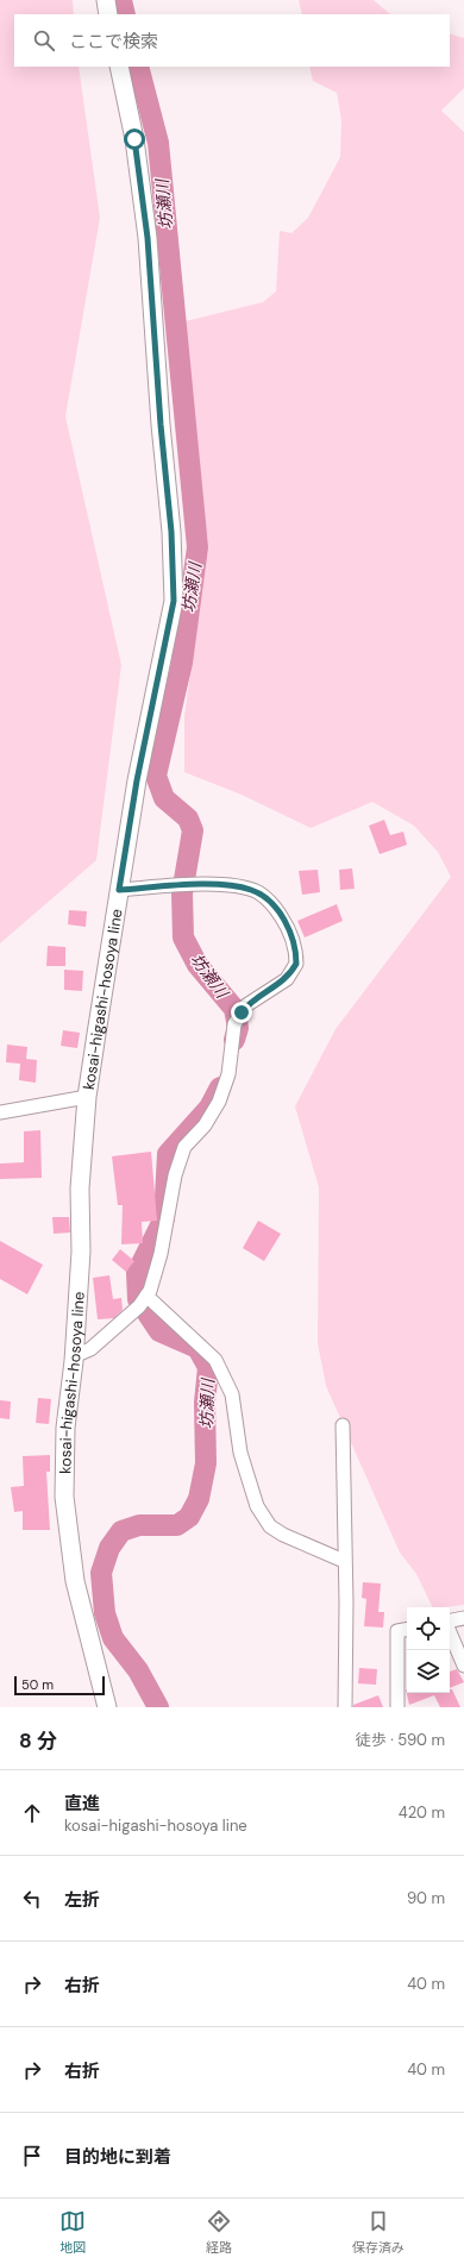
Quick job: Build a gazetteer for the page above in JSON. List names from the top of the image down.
{
  "streets": {
    "main road": ["kosai-higashi-hosoya line"]
  },
  "water": ["坊瀬川"],
  "scale_bar": "50 m",
  "page": {
    "search": "ここで検索",
    "scale": "50 m",
    "heading": ["8 分", "徒歩 · 590 m"],
    "list": [
      ["直進", "kosai-higashi-hosoya line", "420 m"],
      ["左折", "90 m"],
      ["右折", "40 m"],
      ["右折", "40 m"],
      "目的地に到着"
    ],
    "nav": ["地図", "経路", "保存済み"]
  }
}
